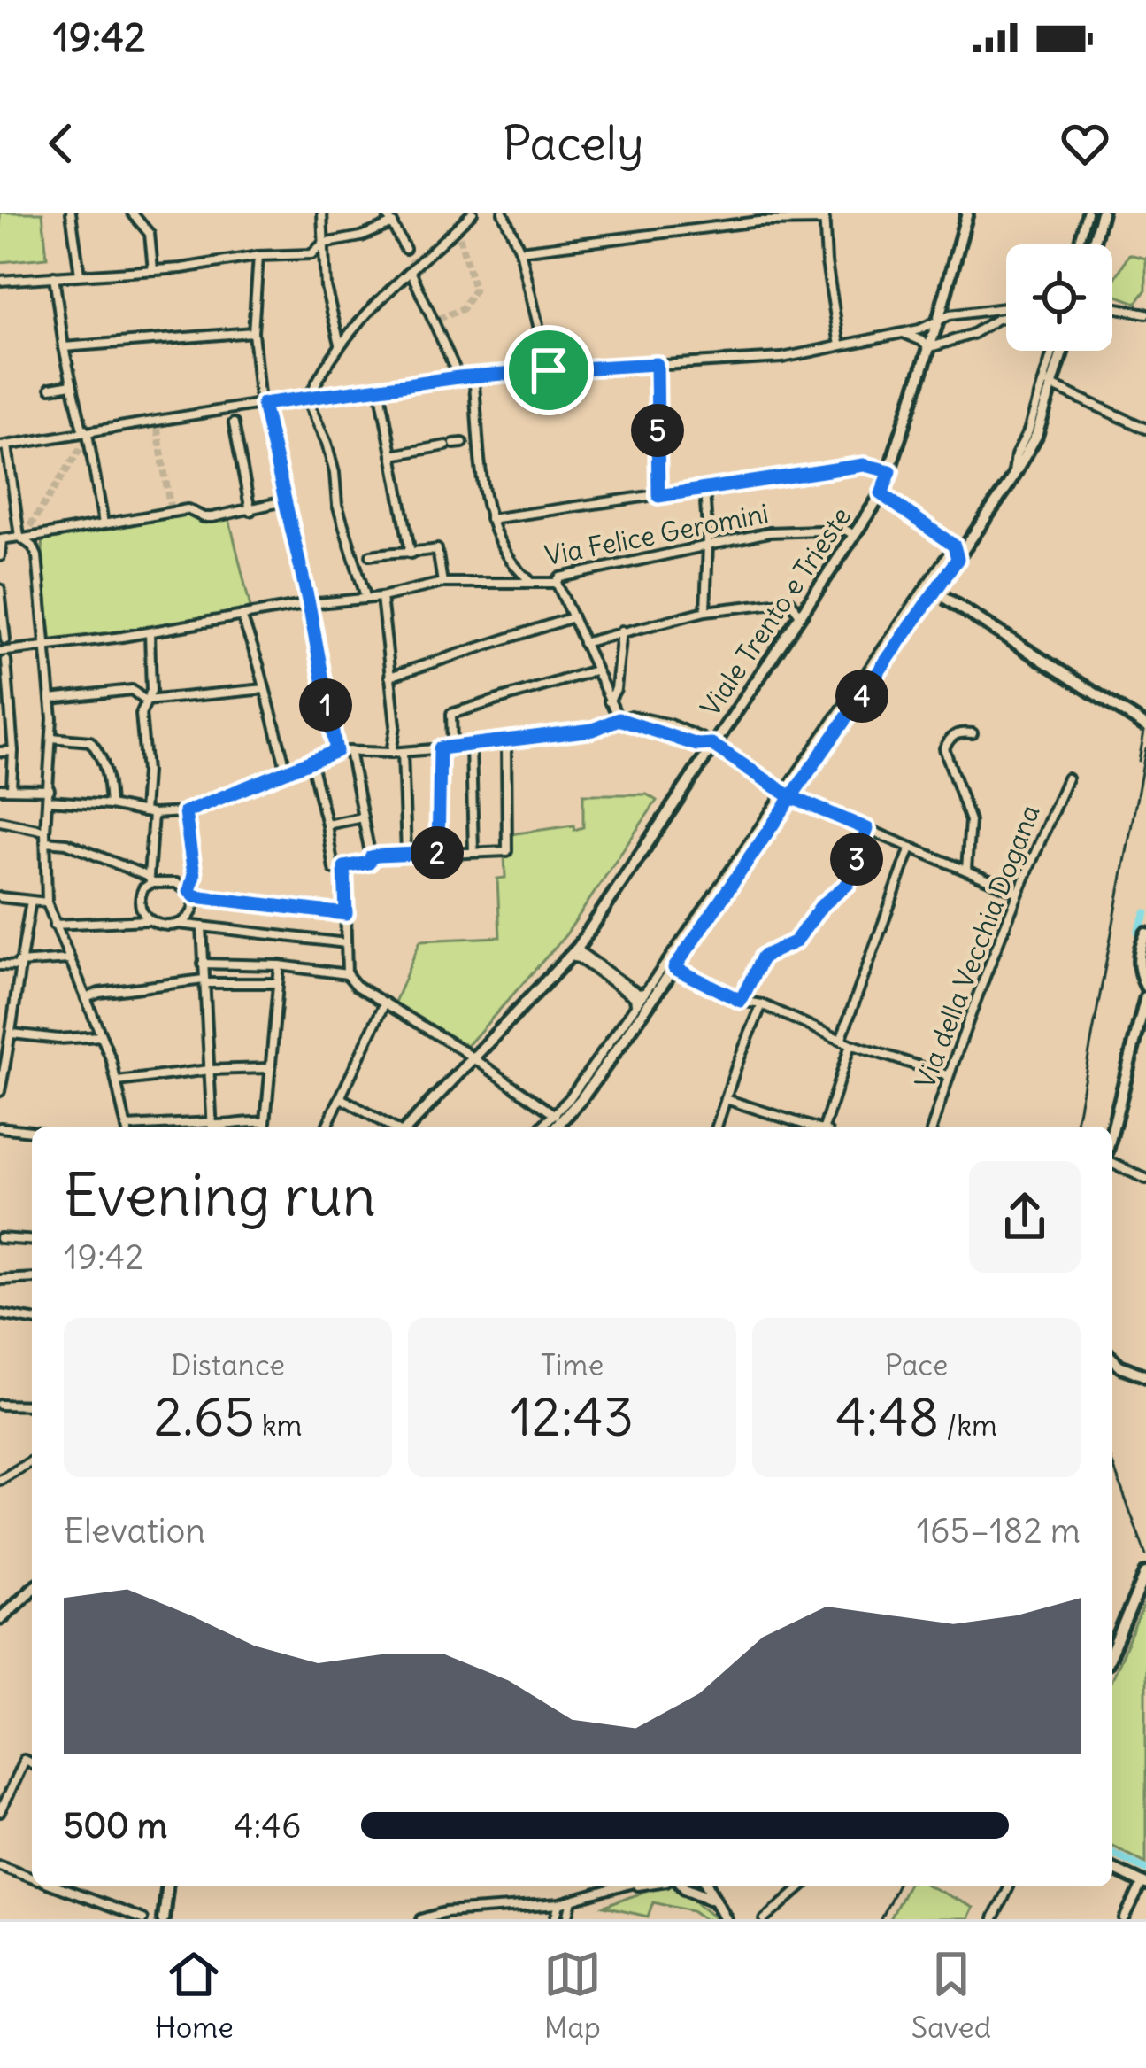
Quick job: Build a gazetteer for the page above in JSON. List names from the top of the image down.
{
  "streets": {
    "main road": ["Viale Trento e Trieste"],
    "street": ["Via Felice Geromini", "Via della Vecchia Dogana"]
  },
  "crossings": [
    ["Via Felice Geromini", "Viale Trento e Trieste"]
  ],
  "page": {
    "status": "19:42",
    "header": "Pacely",
    "pins": [
      "5",
      "4",
      "1",
      "2",
      "3"
    ],
    "heading": ["Evening run", "19:42"],
    "stats": [
      ["Distance", "2.65 km"],
      ["Time", "12:43"],
      ["Pace", "4:48 /km"]
    ],
    "chart": ["Elevation", "165–182 m"],
    "list": [
      {
        "name": "500 m",
        "note": "4:46"
      }
    ],
    "tabs": ["Home", "Map", "Saved"]
  }
}
